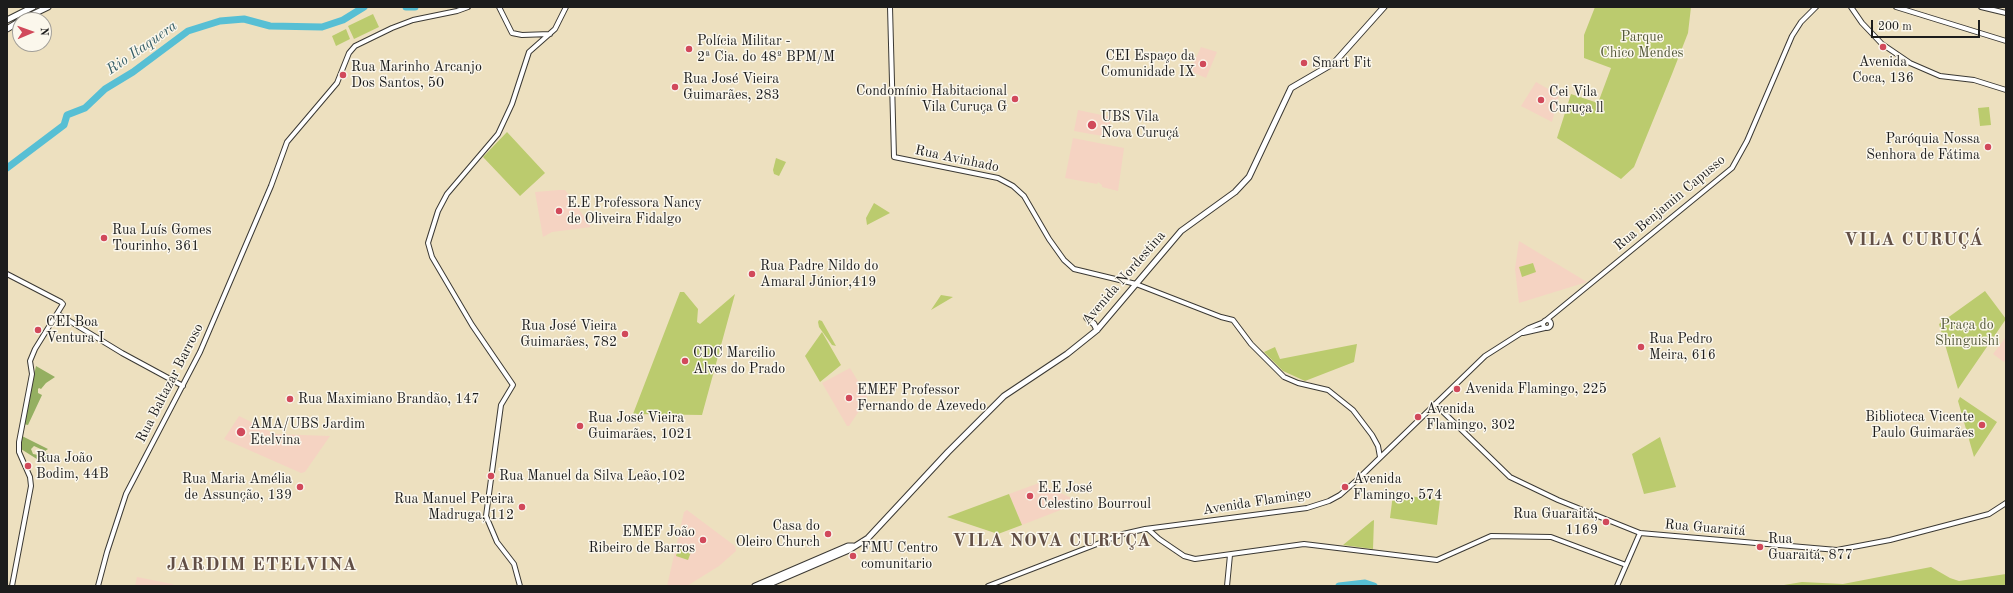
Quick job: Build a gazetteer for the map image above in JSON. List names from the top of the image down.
{
  "streets": {
    "main road": ["Avenida Nordestina"],
    "street": [
      "Rua Avinhado",
      "Rua Benjamin Capusso",
      "Rua Baltazar Barroso",
      "Avenida Flamingo",
      "Rua Guaraitá"
    ]
  },
  "crossings": [
    ["Rua Avinhado", "Avenida Nordestina"],
    ["Rua Avinhado", "Avenida Flamingo"],
    ["Rua Benjamin Capusso", "Avenida Flamingo"],
    ["Avenida Flamingo", "Rua Guaraitá"]
  ],
  "districts": ["VILA CURUÇÁ", "VILA NOVA CURUÇA", "JARDIM ETELVINA"],
  "water": ["Rio Itaquera"],
  "parks": ["Parque Chico Mendes", "Praça do Shinguishi"],
  "places": [
    "Avenida Coca, 136",
    "Polícia Militar - 2ª Cia. do 48º BPM/M",
    "Smart Fit",
    "CEI Espaço da Comunidade IX",
    "Rua Marinho Arcanjo Dos Santos, 50",
    "Rua José Vieira Guimarães, 283",
    "Condomínio Habitacional Vila Curuça G",
    "Cei Vila Curuça ll",
    "UBS Vila Nova Curuçá",
    "Paróquia Nossa Senhora de Fátima",
    "E.E Professora Nancy de Oliveira Fidalgo",
    "Rua Luís Gomes Tourinho, 361",
    "Rua Padre Nildo do Amaral Júnior,419",
    "CEI Boa Ventura I",
    "Rua José Vieira Guimarães, 782",
    "Rua Pedro Meira, 616",
    "CDC Marcilio Alves do Prado",
    "Avenida Flamingo, 225",
    "EMEF Professor Fernando de Azevedo",
    "Rua Maximiano Brandão, 147",
    "Avenida Flamingo, 302",
    "Biblioteca Vicente Paulo Guimarães",
    "Rua José Vieira Guimarães, 1021",
    "AMA/UBS Jardim Etelvina",
    "Rua João Bodim, 44B",
    "Rua Manuel da Silva Leão,102",
    "Rua Maria Amélia de Assunção, 139",
    "Avenida Flamingo, 574",
    "E.E José Celestino Bourroul",
    "Rua Manuel Pereira Madruga, 112",
    "Rua Guaraitá, 1169",
    "Casa do Oleiro Church",
    "EMEF João Ribeiro de Barros",
    "Rua Guaraitá, 877",
    "FMU Centro comunitario"
  ],
  "scale_bar": "200 m",
  "north": "right"
}
